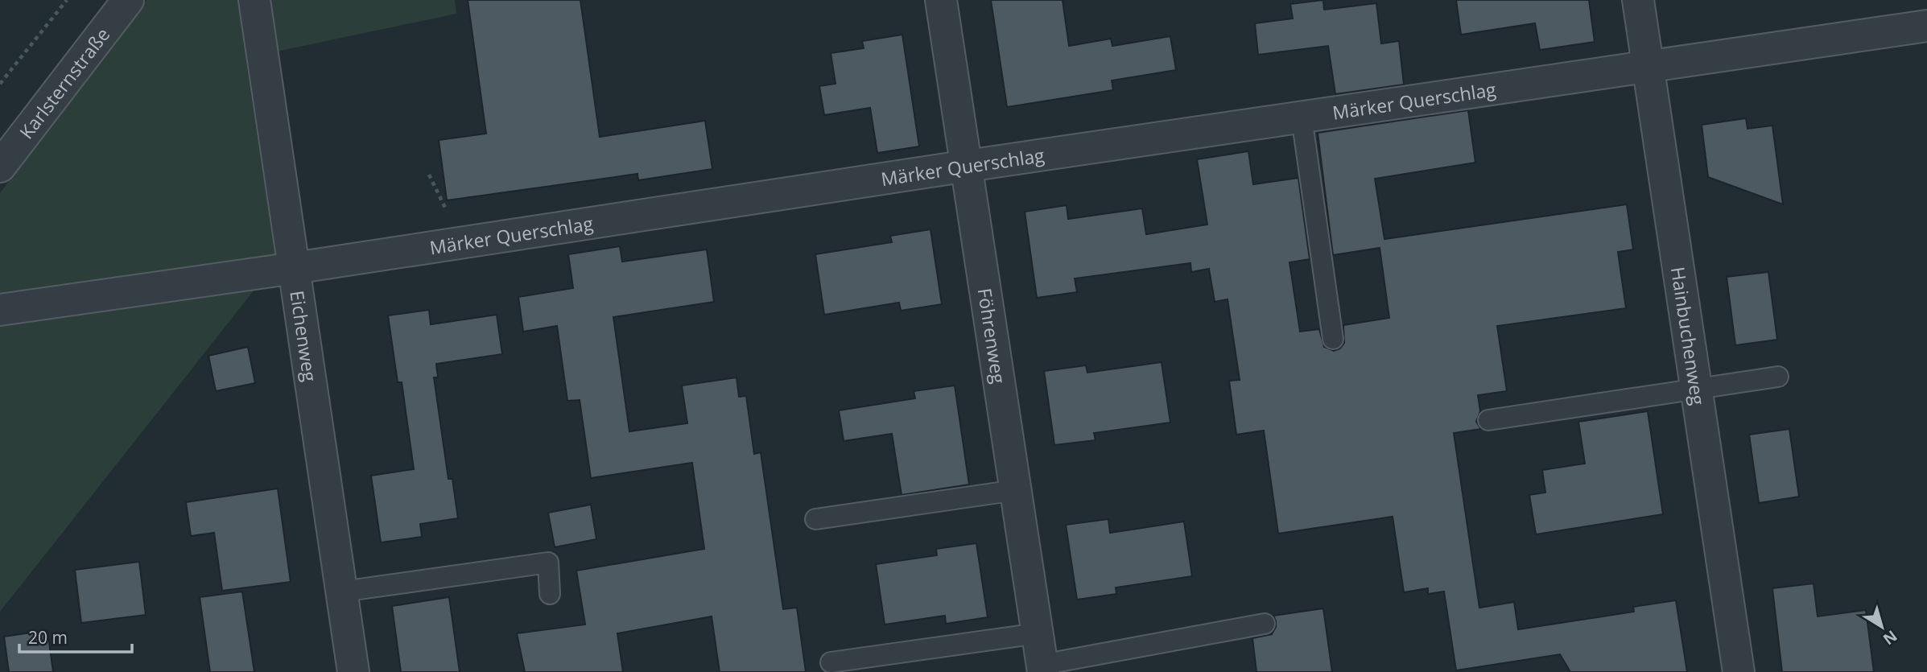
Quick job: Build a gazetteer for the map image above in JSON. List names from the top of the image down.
{
  "streets": {
    "street": [
      "Karlsternstraße",
      "Märker Querschlag",
      "Eichenweg",
      "Föhrenweg",
      "Hainbuchenweg"
    ]
  },
  "crossings": [
    ["Märker Querschlag", "Eichenweg"],
    ["Märker Querschlag", "Föhrenweg"],
    ["Märker Querschlag", "Hainbuchenweg"]
  ],
  "scale_bar": "20 m",
  "north": "bottom right"
}
